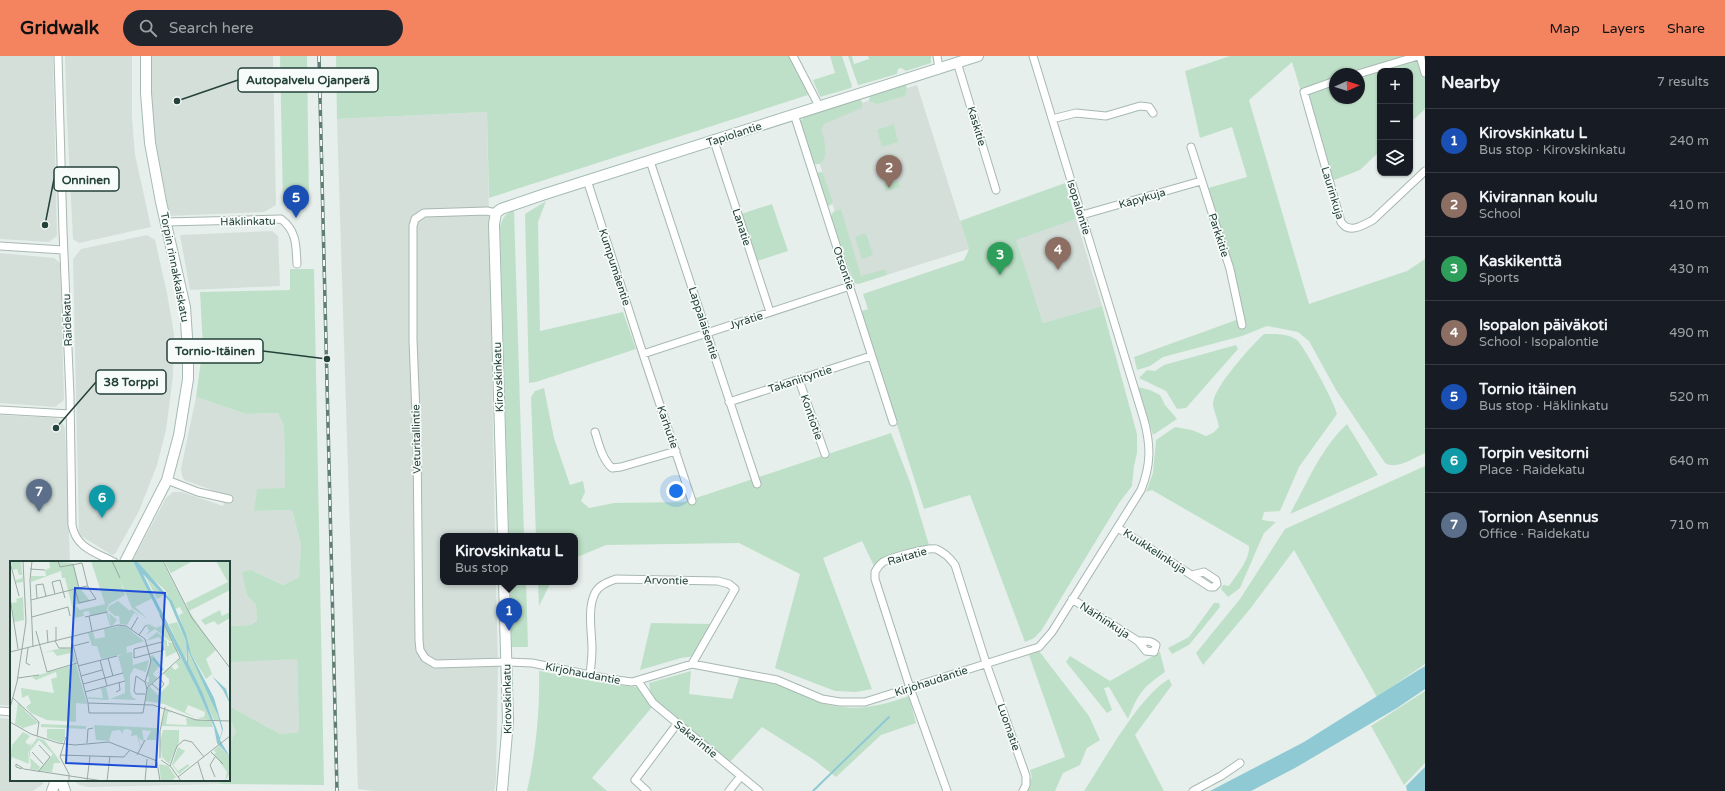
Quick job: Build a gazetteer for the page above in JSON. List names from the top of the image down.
{
  "streets": {
    "street": [
      "Kaskitie",
      "Tapiolantie",
      "Laurinkuja",
      "Käpykuja",
      "Isopalontie",
      "Häklinkatu",
      "Lanatie",
      "Parkkitie",
      "Torpin rinnakkaiskatu",
      "Kumpumäentie",
      "Otsontie",
      "Raidekatu",
      "Jyrätie",
      "Lappalaisentie",
      "Kirovskinkatu",
      "Takaniityntie",
      "Kontiotie",
      "Karhutie",
      "Veturitallintie",
      "Kuukkelinkuja",
      "Raitatie",
      "Arvontie",
      "Närhinkuja",
      "Kirjohaudantie",
      "Luomatie",
      "Sakarintie"
    ]
  },
  "crossings": [
    ["Kaskitie", "Tapiolantie"],
    ["Tapiolantie", "Lanatie"],
    ["Tapiolantie", "Kumpumäentie"],
    ["Tapiolantie", "Otsontie"],
    ["Tapiolantie", "Lappalaisentie"],
    ["Tapiolantie", "Kirovskinkatu"],
    ["Tapiolantie", "Veturitallintie"],
    ["Käpykuja", "Isopalontie"],
    ["Käpykuja", "Parkkitie"],
    ["Isopalontie", "Kirjohaudantie"],
    ["Häklinkatu", "Torpin rinnakkaiskatu"],
    ["Lanatie", "Jyrätie"],
    ["Kumpumäentie", "Jyrätie"],
    ["Kumpumäentie", "Karhutie"],
    ["Otsontie", "Jyrätie"],
    ["Otsontie", "Takaniityntie"],
    ["Jyrätie", "Lappalaisentie"],
    ["Jyrätie", "Karhutie"],
    ["Lappalaisentie", "Takaniityntie"],
    ["Kirovskinkatu", "Veturitallintie"],
    ["Kirovskinkatu", "Kirjohaudantie"],
    ["Takaniityntie", "Kontiotie"],
    ["Veturitallintie", "Kirjohaudantie"],
    ["Kuukkelinkuja", "Kirjohaudantie"],
    ["Raitatie", "Kirjohaudantie"],
    ["Raitatie", "Luomatie"],
    ["Arvontie", "Kirjohaudantie"],
    ["Närhinkuja", "Kirjohaudantie"],
    ["Kirjohaudantie", "Luomatie"],
    ["Kirjohaudantie", "Sakarintie"]
  ],
  "places": [
    "Autopalvelu Ojanperä",
    "Onninen",
    "Tornio-Itäinen",
    "38 Torppi"
  ],
  "north": "right",
  "page": {
    "header": "Gridwalk",
    "search": "Search here",
    "nav": ["Map", "Layers", "Share"],
    "heading": ["Nearby", "7 results"],
    "map_buttons": ["+", "−"],
    "list": [
      {
        "mark": "1",
        "name": "Kirovskinkatu L",
        "note": "Bus stop · Kirovskinkatu",
        "value": "240 m"
      },
      {
        "mark": "2",
        "name": "Kivirannan koulu",
        "note": "School",
        "value": "410 m"
      },
      {
        "mark": "3",
        "name": "Kaskikenttä",
        "note": "Sports",
        "value": "430 m"
      },
      {
        "mark": "4",
        "name": "Isopalon päiväkoti",
        "note": "School · Isopalontie",
        "value": "490 m"
      },
      {
        "mark": "5",
        "name": "Tornio itäinen",
        "note": "Bus stop · Häklinkatu",
        "value": "520 m"
      },
      {
        "mark": "6",
        "name": "Torpin vesitorni",
        "note": "Place · Raidekatu",
        "value": "640 m"
      },
      {
        "mark": "7",
        "name": "Tornion Asennus",
        "note": "Office · Raidekatu",
        "value": "710 m"
      }
    ],
    "pins": [
      "2",
      "5",
      "4",
      "3",
      "7",
      "6",
      "1"
    ],
    "popup": ["Kirovskinkatu L", "Bus stop"]
  }
}
